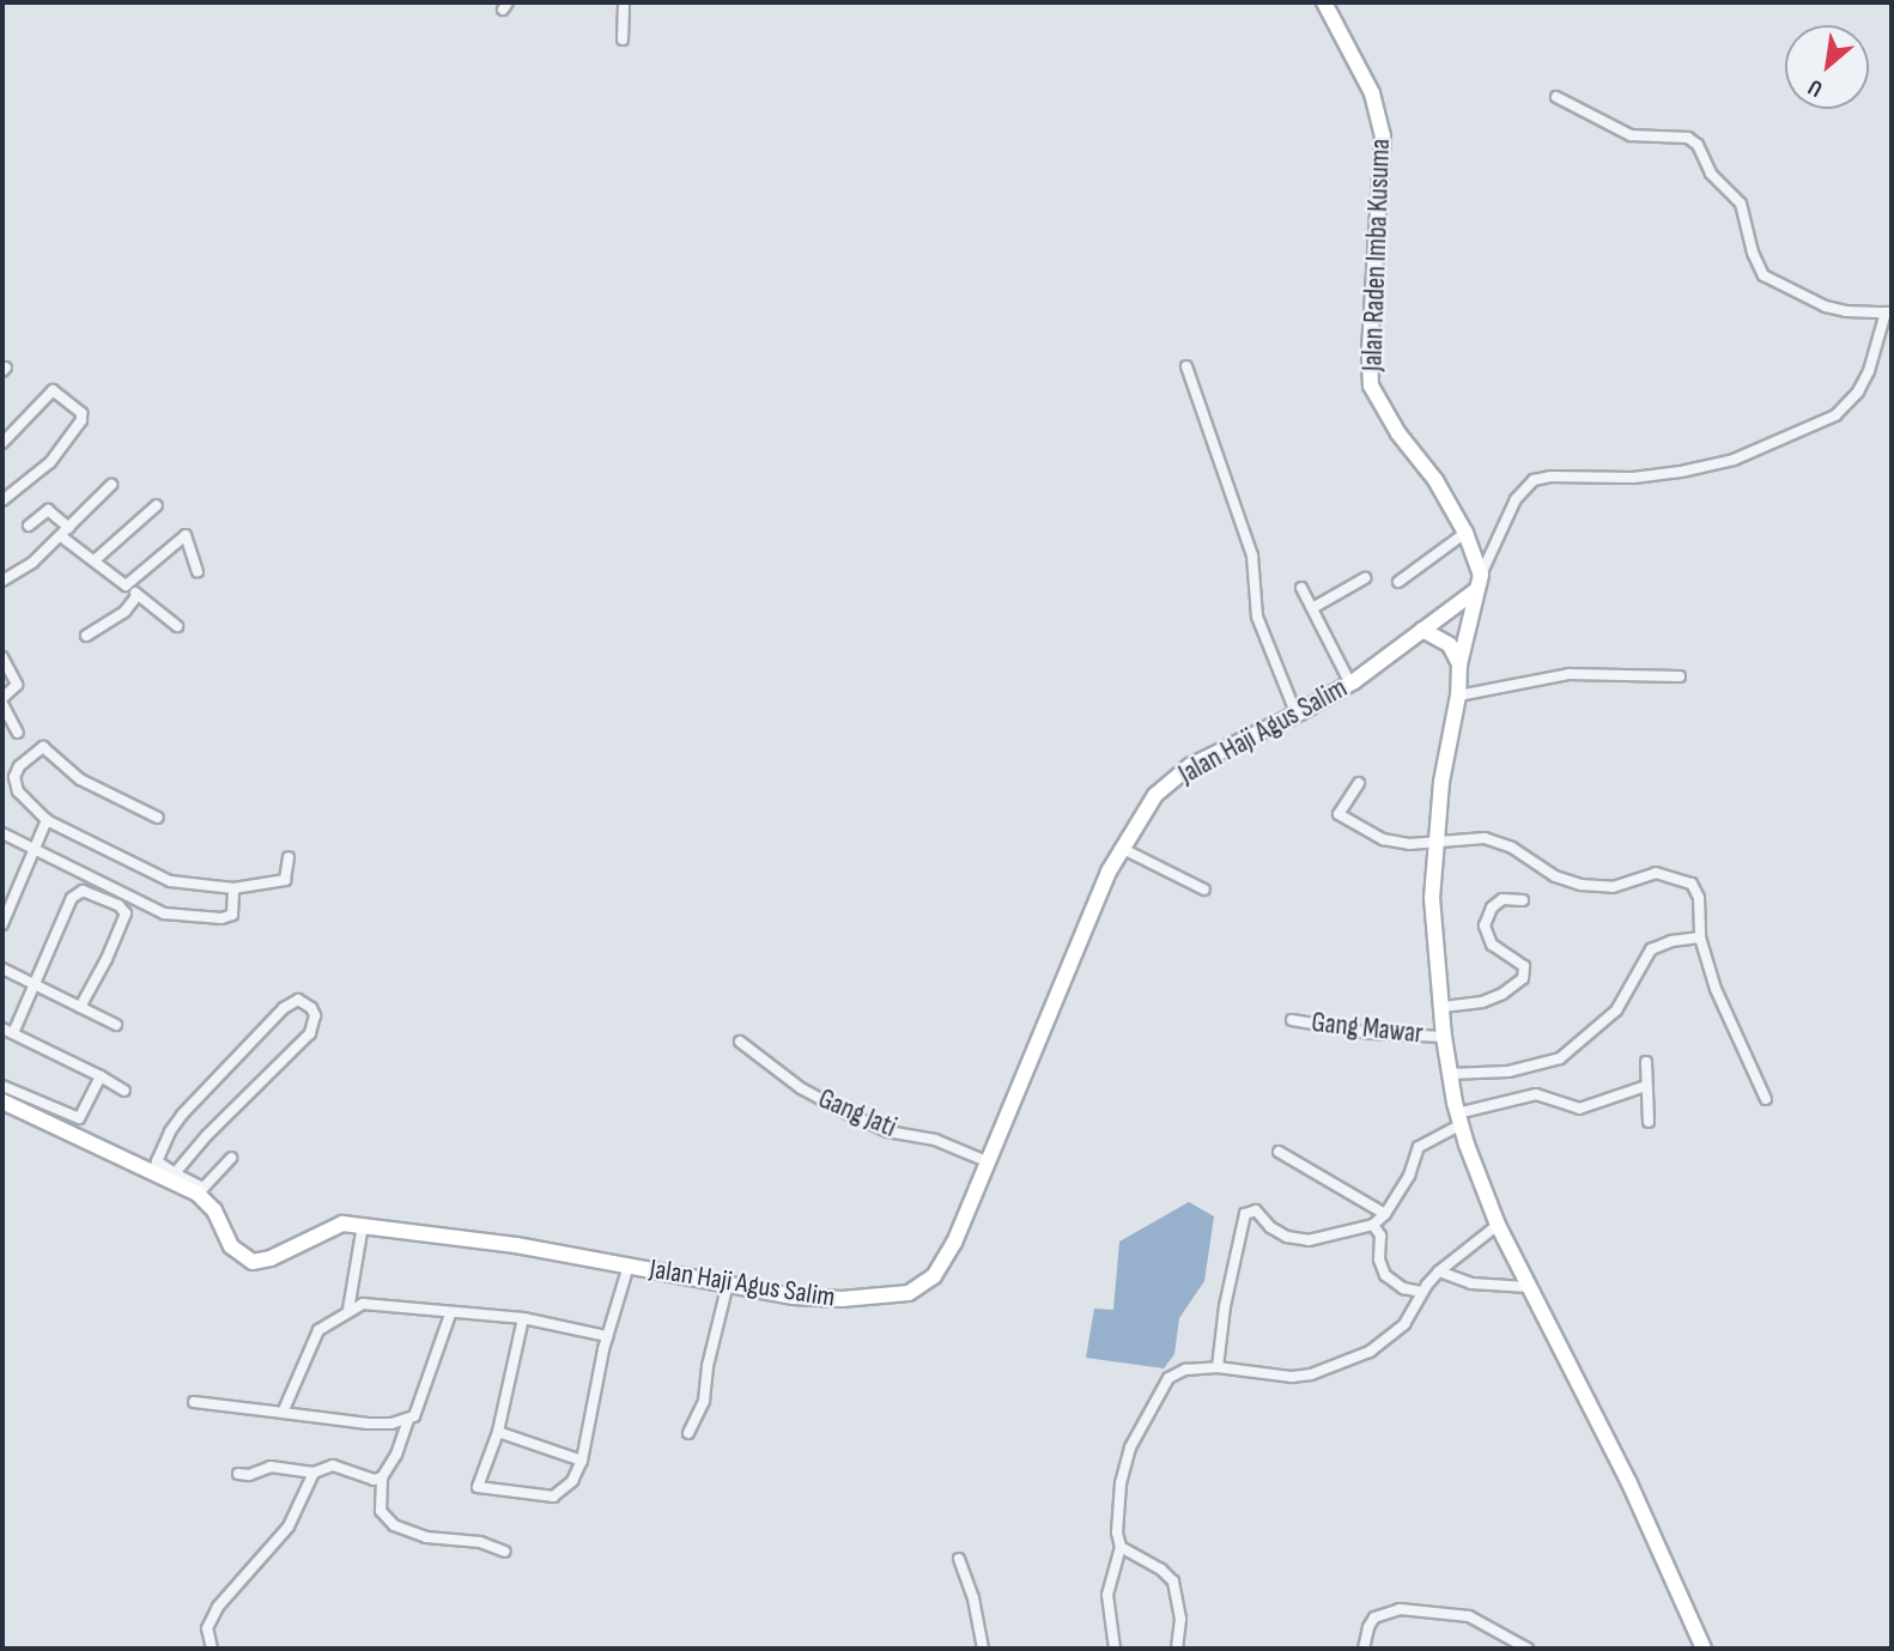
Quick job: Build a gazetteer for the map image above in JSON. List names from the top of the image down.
{
  "streets": {
    "street": [
      "Jalan Raden Imba Kusuma",
      "Jalan Haji Agus Salim",
      "Gang Mawar",
      "Gang Jati"
    ]
  },
  "crossings": [
    ["Jalan Raden Imba Kusuma", "Jalan Haji Agus Salim"],
    ["Jalan Haji Agus Salim", "Gang Jati"]
  ],
  "north": "bottom left"
}
